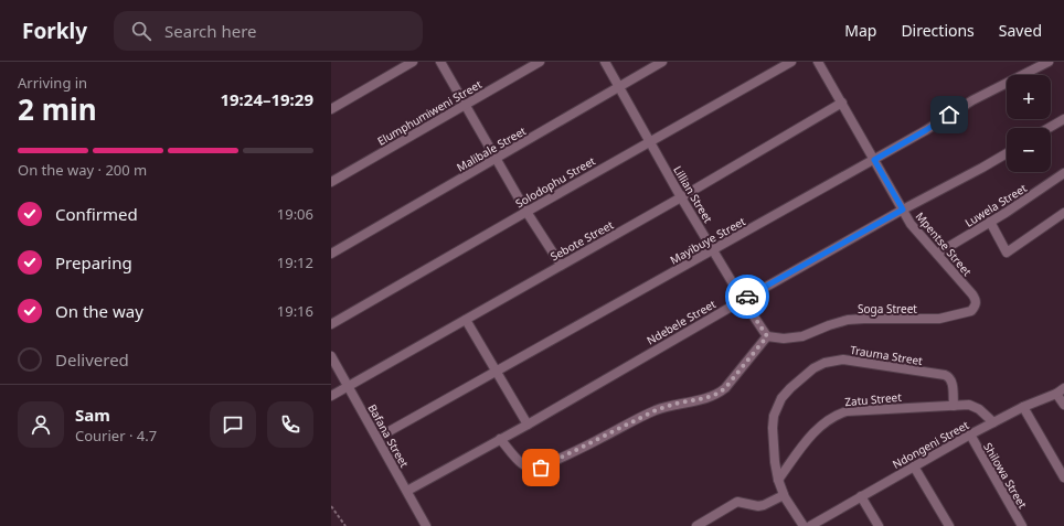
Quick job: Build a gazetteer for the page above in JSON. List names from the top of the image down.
{
  "streets": {
    "street": [
      "Elumphumiweni Street",
      "Malibale Street",
      "Solodophu Street",
      "Lillian Street",
      "Luwela Street",
      "Sebote Street",
      "Mayibuye Street",
      "Mpentse Street",
      "Soga Street",
      "Ndebele Street",
      "Trauma Street",
      "Zatu Street",
      "Bafana Street",
      "Ndongeni Street",
      "Shilowa Street"
    ]
  },
  "crossings": [
    ["Malibale Street", "Lillian Street"],
    ["Solodophu Street", "Lillian Street"],
    ["Lillian Street", "Sebote Street"],
    ["Lillian Street", "Mayibuye Street"],
    ["Lillian Street", "Soga Street"],
    ["Lillian Street", "Ndebele Street"],
    ["Luwela Street", "Mpentse Street"],
    ["Sebote Street", "Mpentse Street"],
    ["Sebote Street", "Bafana Street"],
    ["Mayibuye Street", "Mpentse Street"],
    ["Mayibuye Street", "Bafana Street"],
    ["Mpentse Street", "Soga Street"],
    ["Mpentse Street", "Ndebele Street"],
    ["Ndebele Street", "Bafana Street"],
    ["Trauma Street", "Zatu Street"],
    ["Zatu Street", "Ndongeni Street"],
    ["Ndongeni Street", "Shilowa Street"]
  ],
  "page": {
    "header": "Forkly",
    "search": "Search here",
    "nav": ["Map", "Directions", "Saved"],
    "heading": ["2 min", "Arriving in", "19:24–19:29"],
    "panel": ["Sam", "Courier · 4.7"],
    "map_buttons": ["+", "−"],
    "bar": "On the way · 200 m",
    "list": [
      ["Confirmed", "19:06"],
      ["Preparing", "19:12"],
      ["On the way", "19:16"],
      "Delivered"
    ]
  }
}
